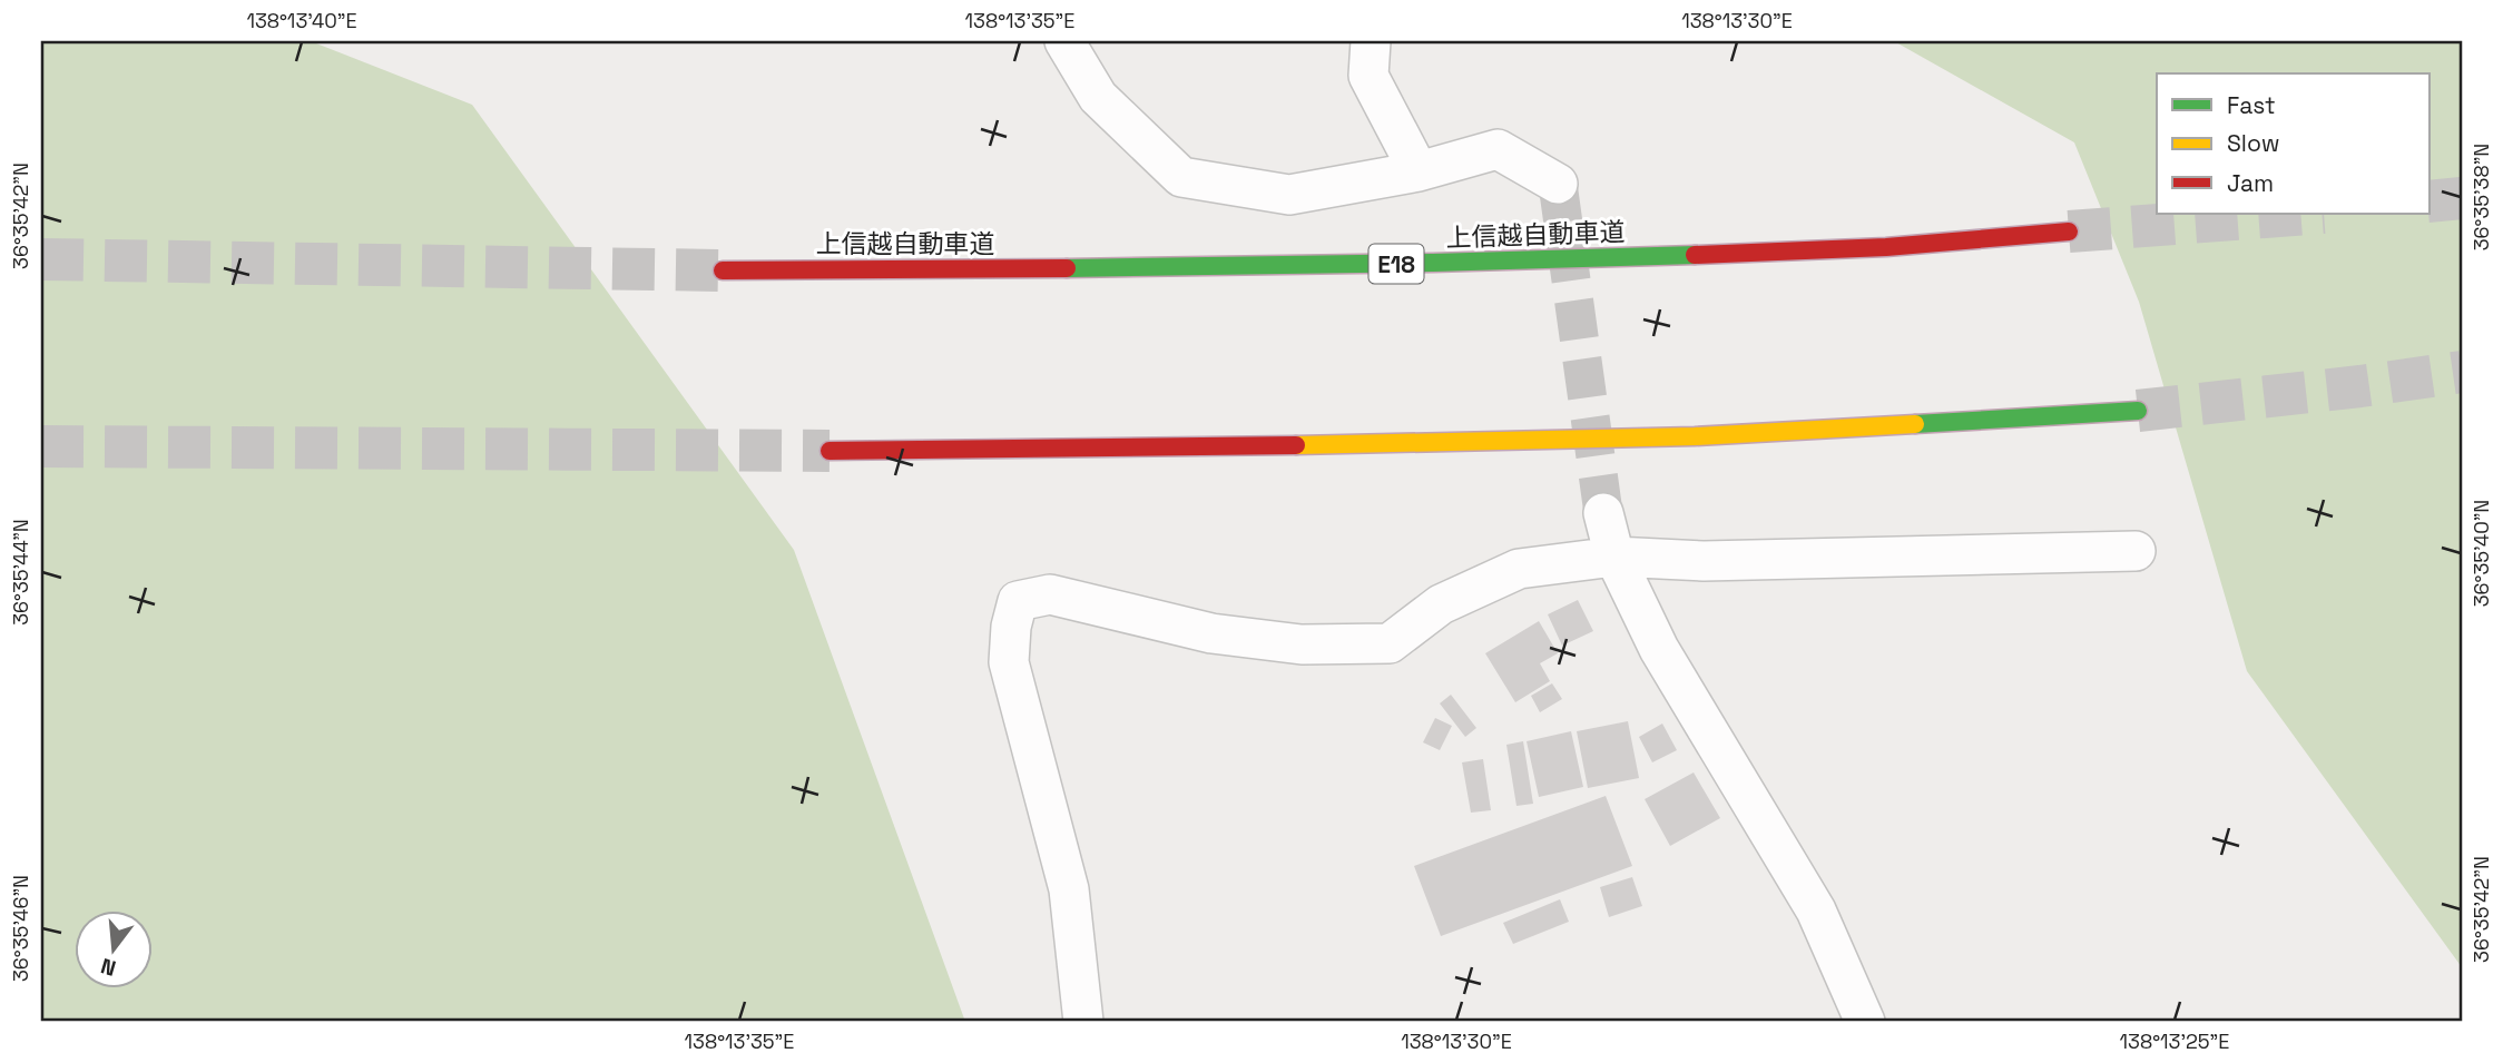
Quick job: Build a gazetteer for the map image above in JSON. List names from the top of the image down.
{
  "streets": {
    "highway": ["上信越自動車道", "E18"]
  },
  "legend": ["Fast", "Slow", "Jam"],
  "north": "bottom",
  "coordinates": [
    "138°13'40\"E",
    "138°13'35\"E",
    "138°13'30\"E",
    "36°35'38\"N",
    "36°35'42\"N",
    "36°35'40\"N",
    "36°35'44\"N",
    "36°35'46\"N",
    "138°13'25\"E"
  ]
}
